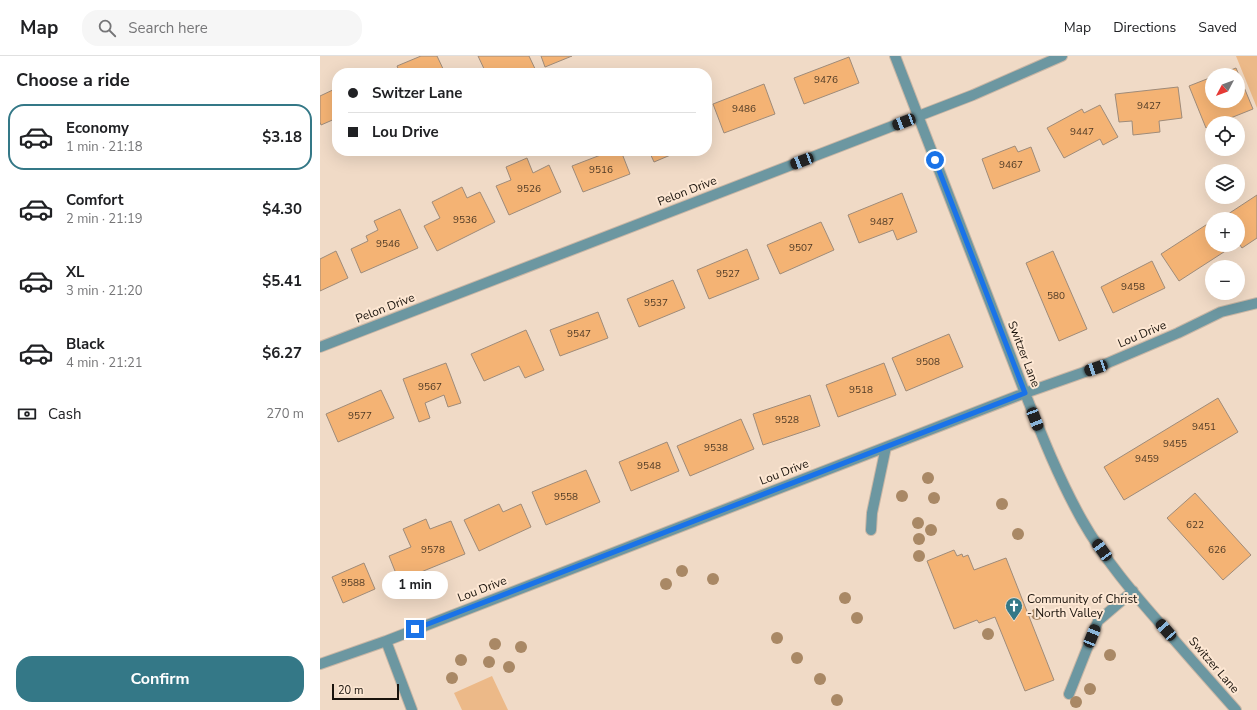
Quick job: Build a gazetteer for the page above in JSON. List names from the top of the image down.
{
  "streets": {
    "street": ["Pelon Drive", "Lou Drive", "Switzer Lane"]
  },
  "crossings": [
    ["Pelon Drive", "Switzer Lane"],
    ["Lou Drive", "Switzer Lane"]
  ],
  "places": {
    "church": ["Community of Christ - North Valley"]
  },
  "house_numbers": [
    "9476",
    "9427",
    "9486",
    "9447",
    "9467",
    "9516",
    "9526",
    "9536",
    "9487",
    "9546",
    "9507",
    "9527",
    "9458",
    "580",
    "9537",
    "9547",
    "9508",
    "9567",
    "9518",
    "9577",
    "9528",
    "9451",
    "9455",
    "9538",
    "9459",
    "9548",
    "9558",
    "622",
    "9578",
    "626",
    "9588"
  ],
  "scale_bar": "20 m",
  "north": "bottom left",
  "page": {
    "header": "Map",
    "search": "Search here",
    "nav": ["Map", "Directions", "Saved"],
    "heading": "Choose a ride",
    "map_buttons": ["+", "−"],
    "banner": ["Switzer Lane", "Lou Drive"],
    "list": [
      {
        "name": "Economy",
        "note": "1 min · 21:18",
        "value": "$3.18"
      },
      {
        "name": "Comfort",
        "note": "2 min · 21:19",
        "value": "$4.30"
      },
      {
        "name": "XL",
        "note": "3 min · 21:20",
        "value": "$5.41"
      },
      {
        "name": "Black",
        "note": "4 min · 21:21",
        "value": "$6.27"
      }
    ],
    "pay": ["Cash", "270 m"],
    "bubble": "1 min",
    "buttons": "Confirm",
    "scale": "20 m"
  }
}
